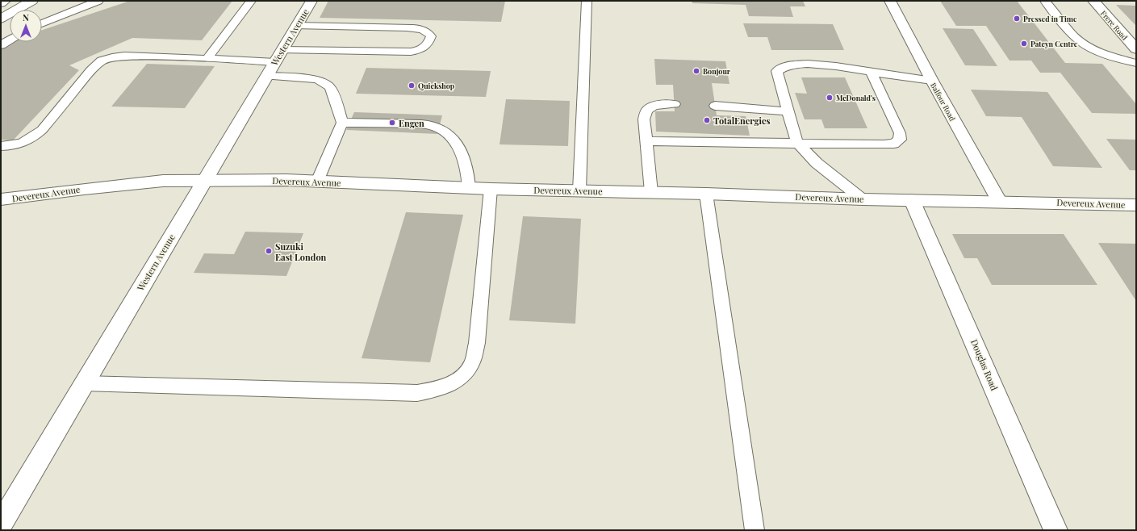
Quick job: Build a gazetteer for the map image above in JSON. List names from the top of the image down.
{
  "streets": {
    "street": [
      "Frere Road",
      "Western Avenue",
      "Balfour Road",
      "Devereux Avenue",
      "Douglas Road"
    ]
  },
  "crossings": [
    ["Western Avenue", "Devereux Avenue"],
    ["Balfour Road", "Devereux Avenue"],
    ["Devereux Avenue", "Douglas Road"]
  ],
  "places": [
    "Pressed in Time",
    "Patcyn Centre",
    "Bonjour",
    "Quickshop",
    "McDonald's",
    "TotalEnergies",
    "Engen",
    "Suzuki East London"
  ],
  "north": "top"
}
